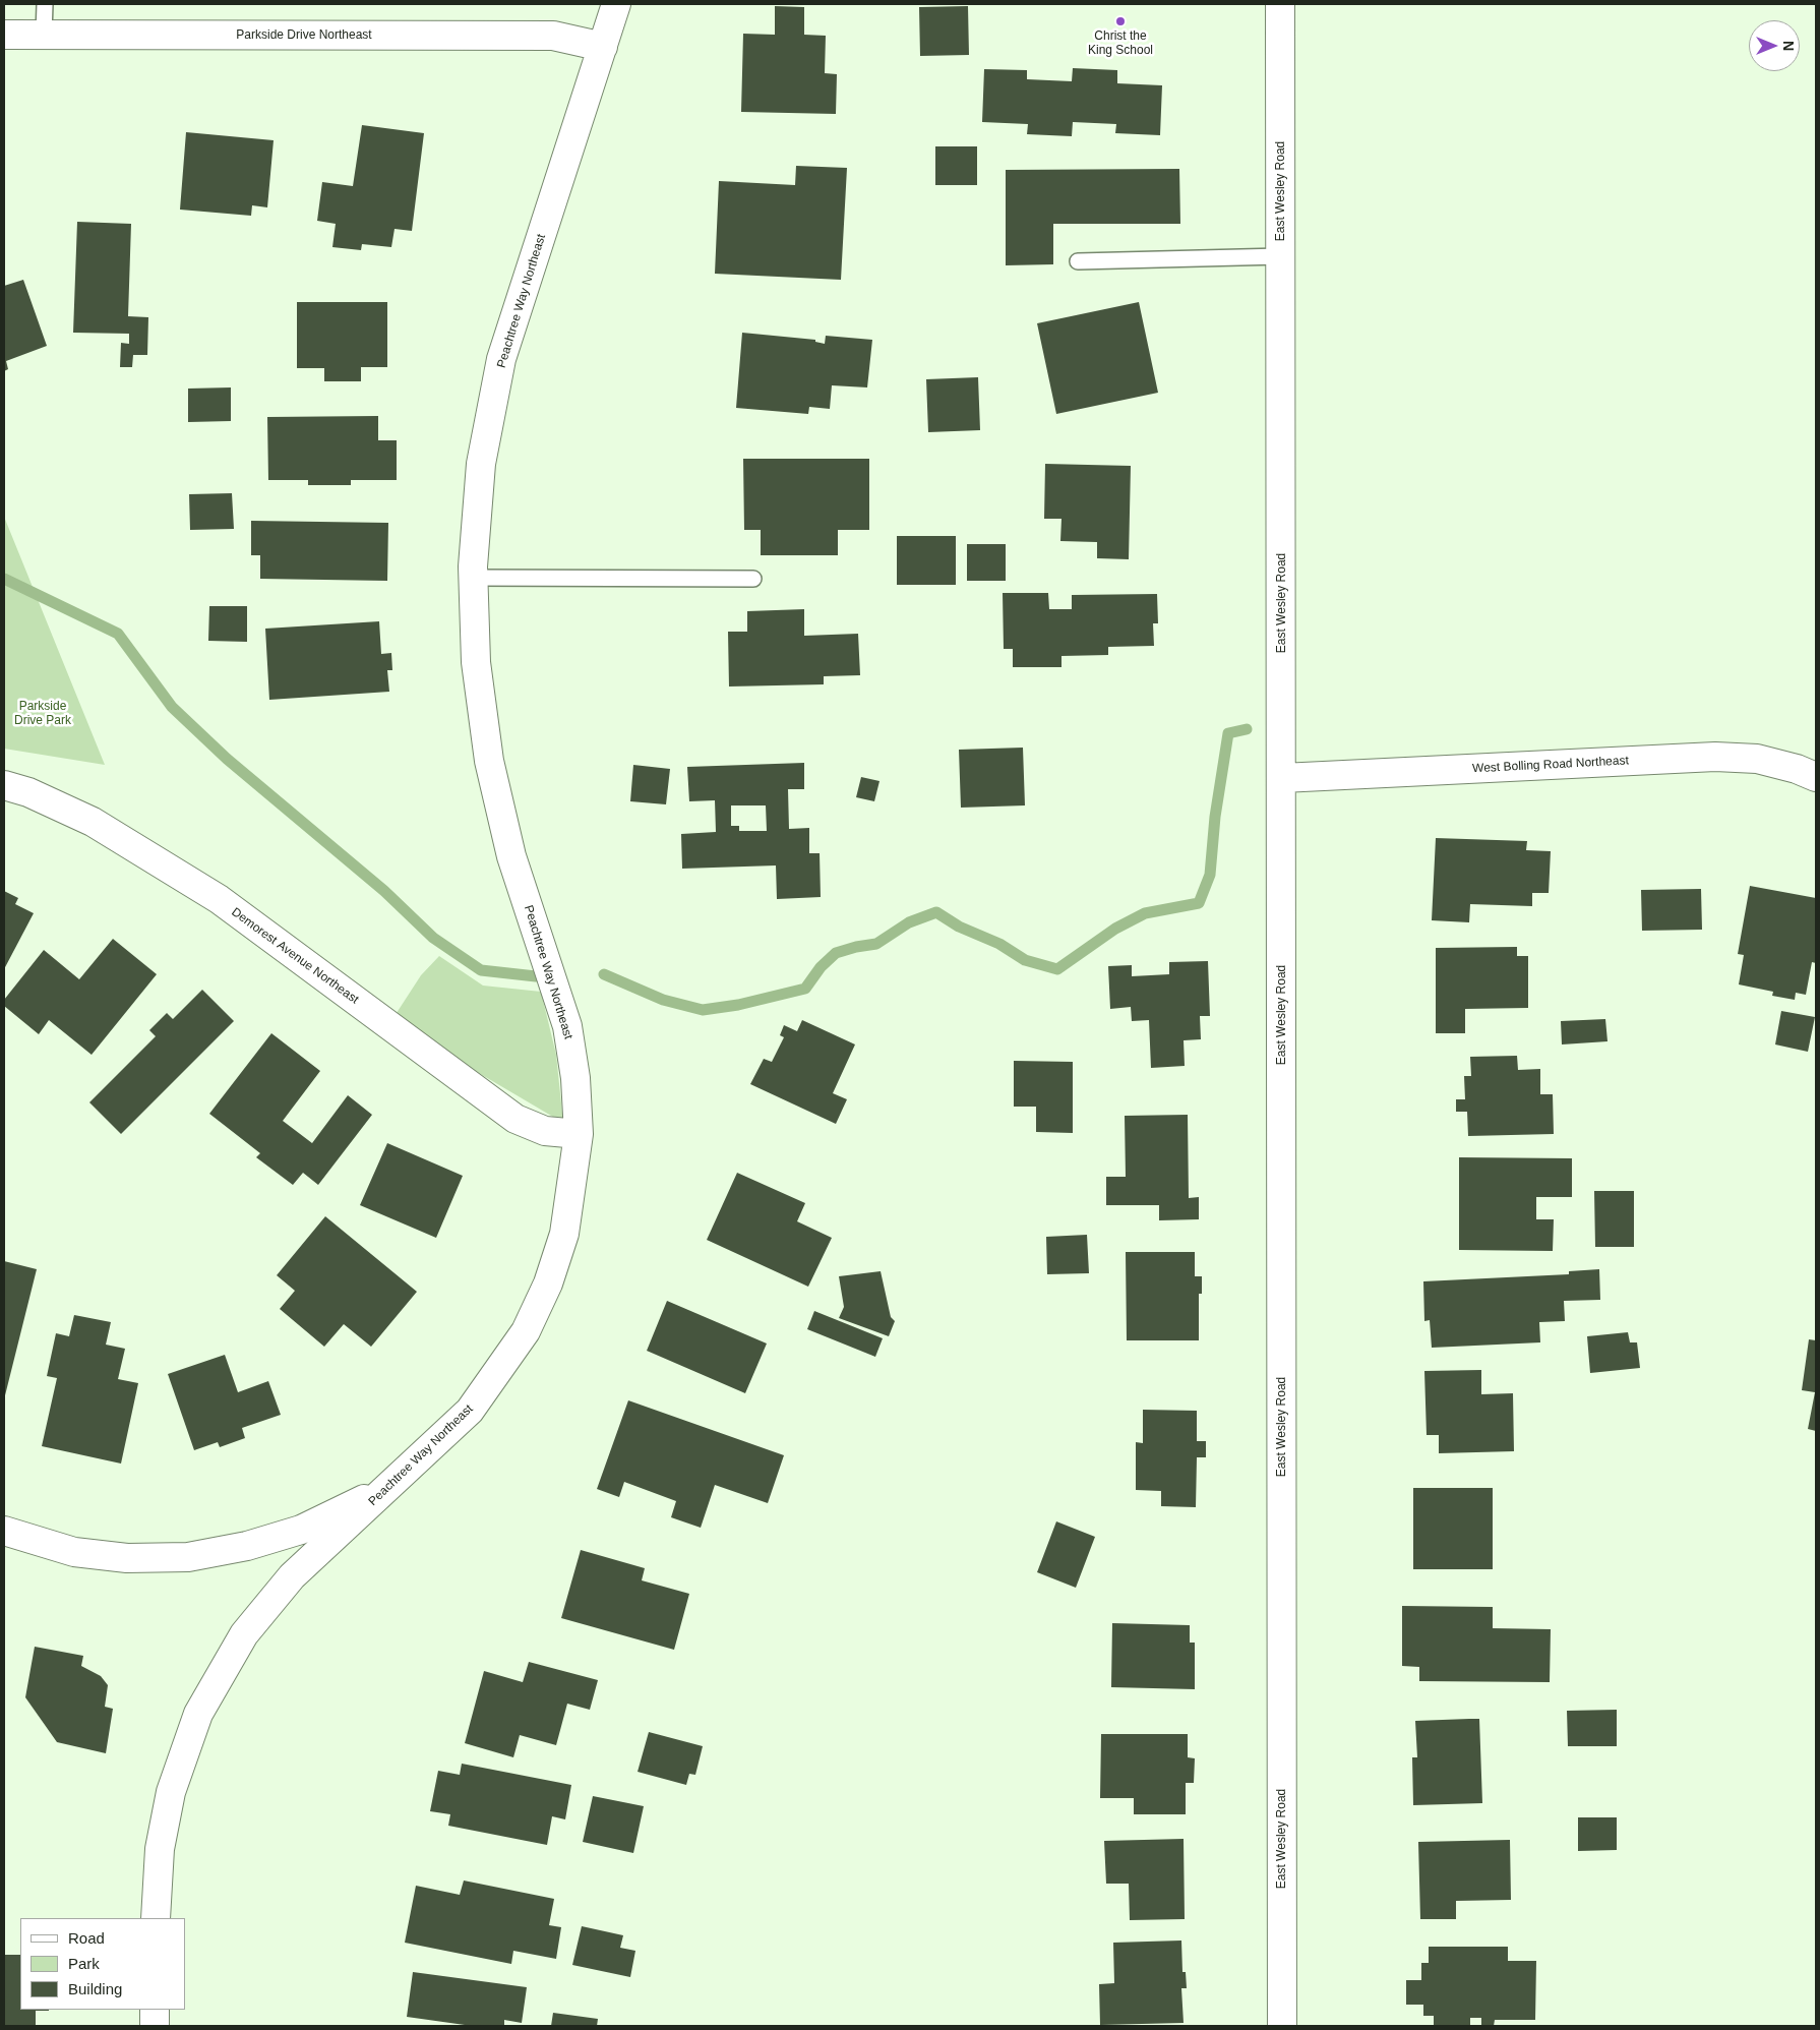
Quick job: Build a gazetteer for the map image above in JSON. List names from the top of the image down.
{
  "streets": {
    "street": [
      "Parkside Drive Northeast",
      "East Wesley Road",
      "Peachtree Way Northeast",
      "West Bolling Road Northeast",
      "Demorest Avenue Northeast"
    ]
  },
  "crossings": [
    ["Parkside Drive Northeast", "Peachtree Way Northeast"],
    ["East Wesley Road", "West Bolling Road Northeast"],
    ["Peachtree Way Northeast", "Demorest Avenue Northeast"]
  ],
  "parks": ["Parkside Drive Park"],
  "places": ["Christ the King School"],
  "legend": ["Road", "Park", "Building"],
  "north": "right"
}
